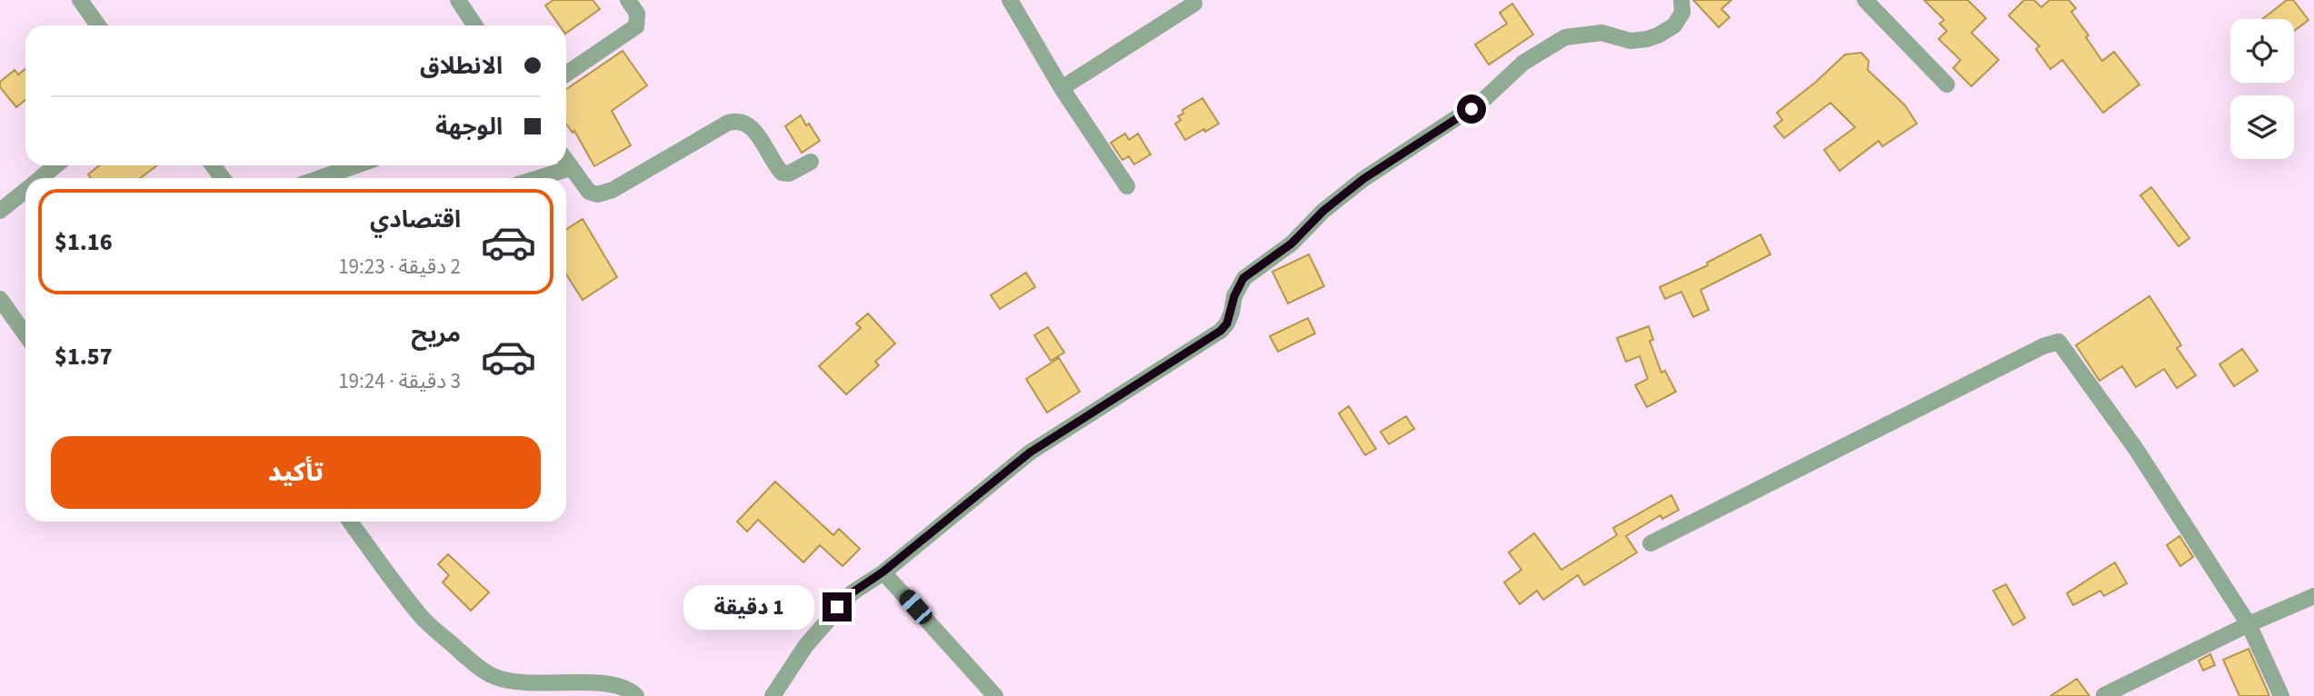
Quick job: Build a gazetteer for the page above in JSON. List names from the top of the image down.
{
  "page": {
    "banner": ["الانطلاق", "الوجهة"],
    "list": [
      {
        "name": "اقتصادي",
        "note": "2 دقيقة · 19:23",
        "value": "$1.16"
      },
      {
        "name": "مريح",
        "note": "3 دقيقة · 19:24",
        "value": "$1.57"
      }
    ],
    "buttons": "تأكيد",
    "bubble": "1 دقيقة"
  }
}
